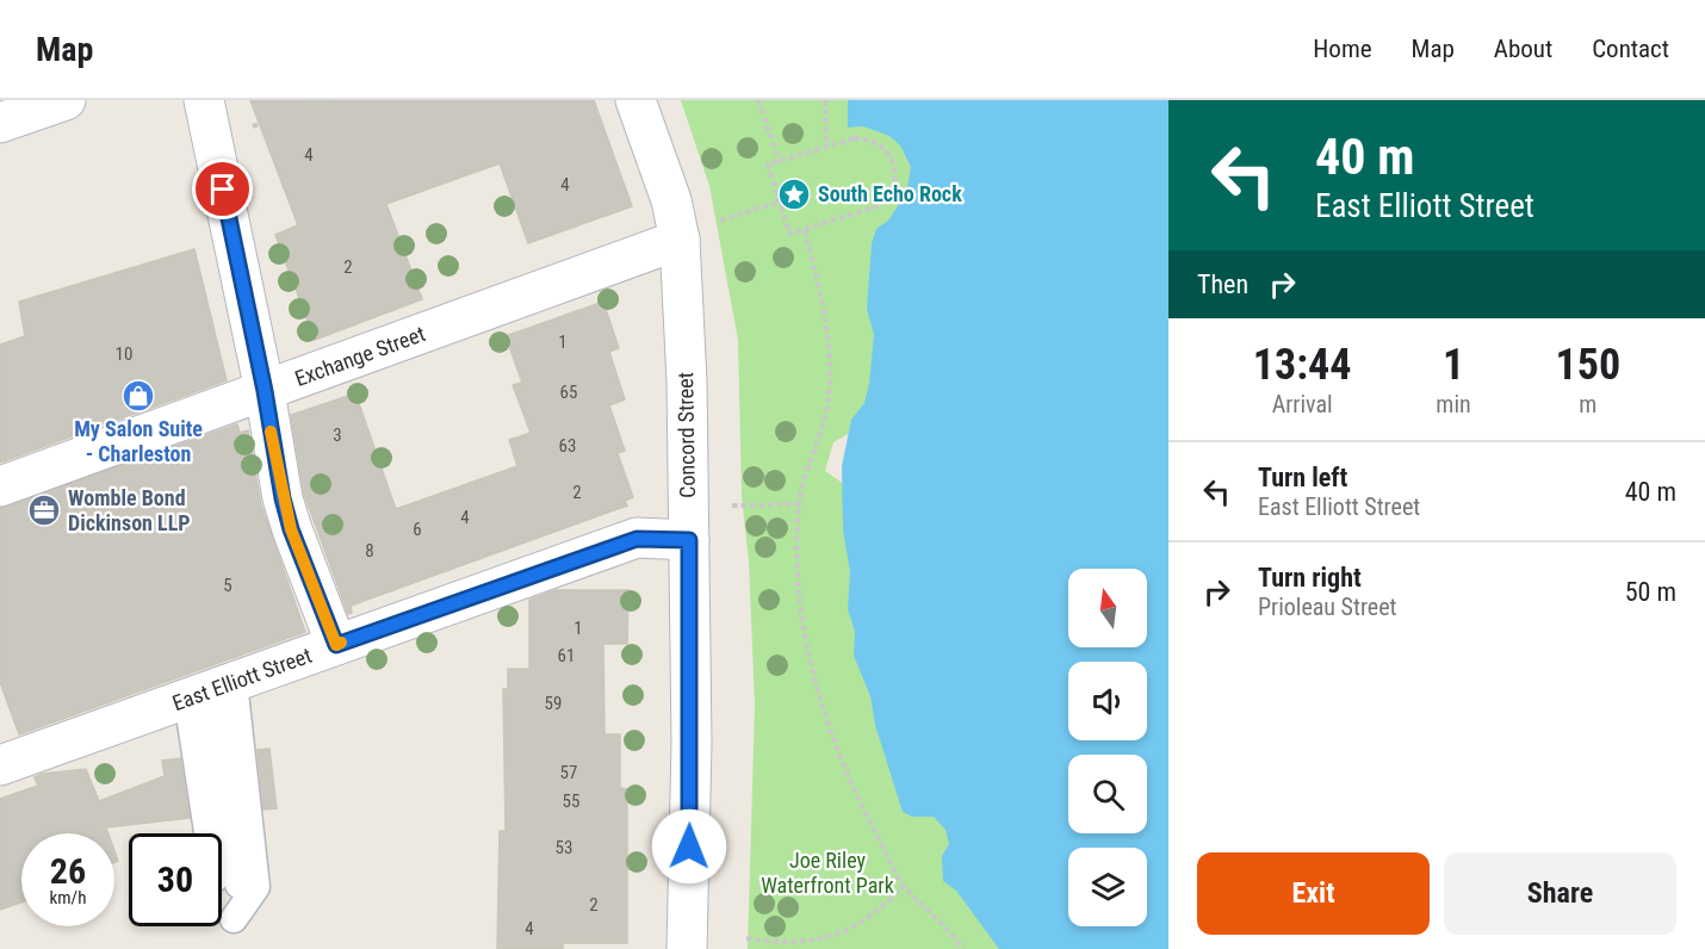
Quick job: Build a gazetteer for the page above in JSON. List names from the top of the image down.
{
  "streets": {
    "street": ["Exchange Street", "Concord Street", "East Elliott Street"]
  },
  "crossings": [
    ["Exchange Street", "Concord Street"],
    ["Concord Street", "East Elliott Street"]
  ],
  "parks": ["Joe Riley Waterfront Park"],
  "places": {
    "place": ["South Echo Rock"],
    "shop": ["My Salon Suite - Charleston"],
    "office": ["Womble Bond Dickinson LLP"]
  },
  "house_numbers": [
    "4",
    "4",
    "2",
    "1",
    "10",
    "65",
    "3",
    "63",
    "2",
    "4",
    "6",
    "8",
    "5",
    "1",
    "61",
    "59",
    "57",
    "55",
    "53",
    "2",
    "4"
  ],
  "north": "top",
  "page": {
    "header": "Map",
    "nav": [
      "Home",
      "Map",
      "About",
      "Contact"
    ],
    "turn": ["40 m", "East Elliott Street"],
    "then": "Then",
    "eta": [
      "13:44",
      "Arrival",
      "1",
      "min",
      "150",
      "m"
    ],
    "list": [
      {
        "name": "Turn left",
        "note": "East Elliott Street",
        "value": "40 m"
      },
      {
        "name": "Turn right",
        "note": "Prioleau Street",
        "value": "50 m"
      }
    ],
    "speed": "26 km/h",
    "limit": "30",
    "buttons": ["Exit", "Share"]
  }
}
